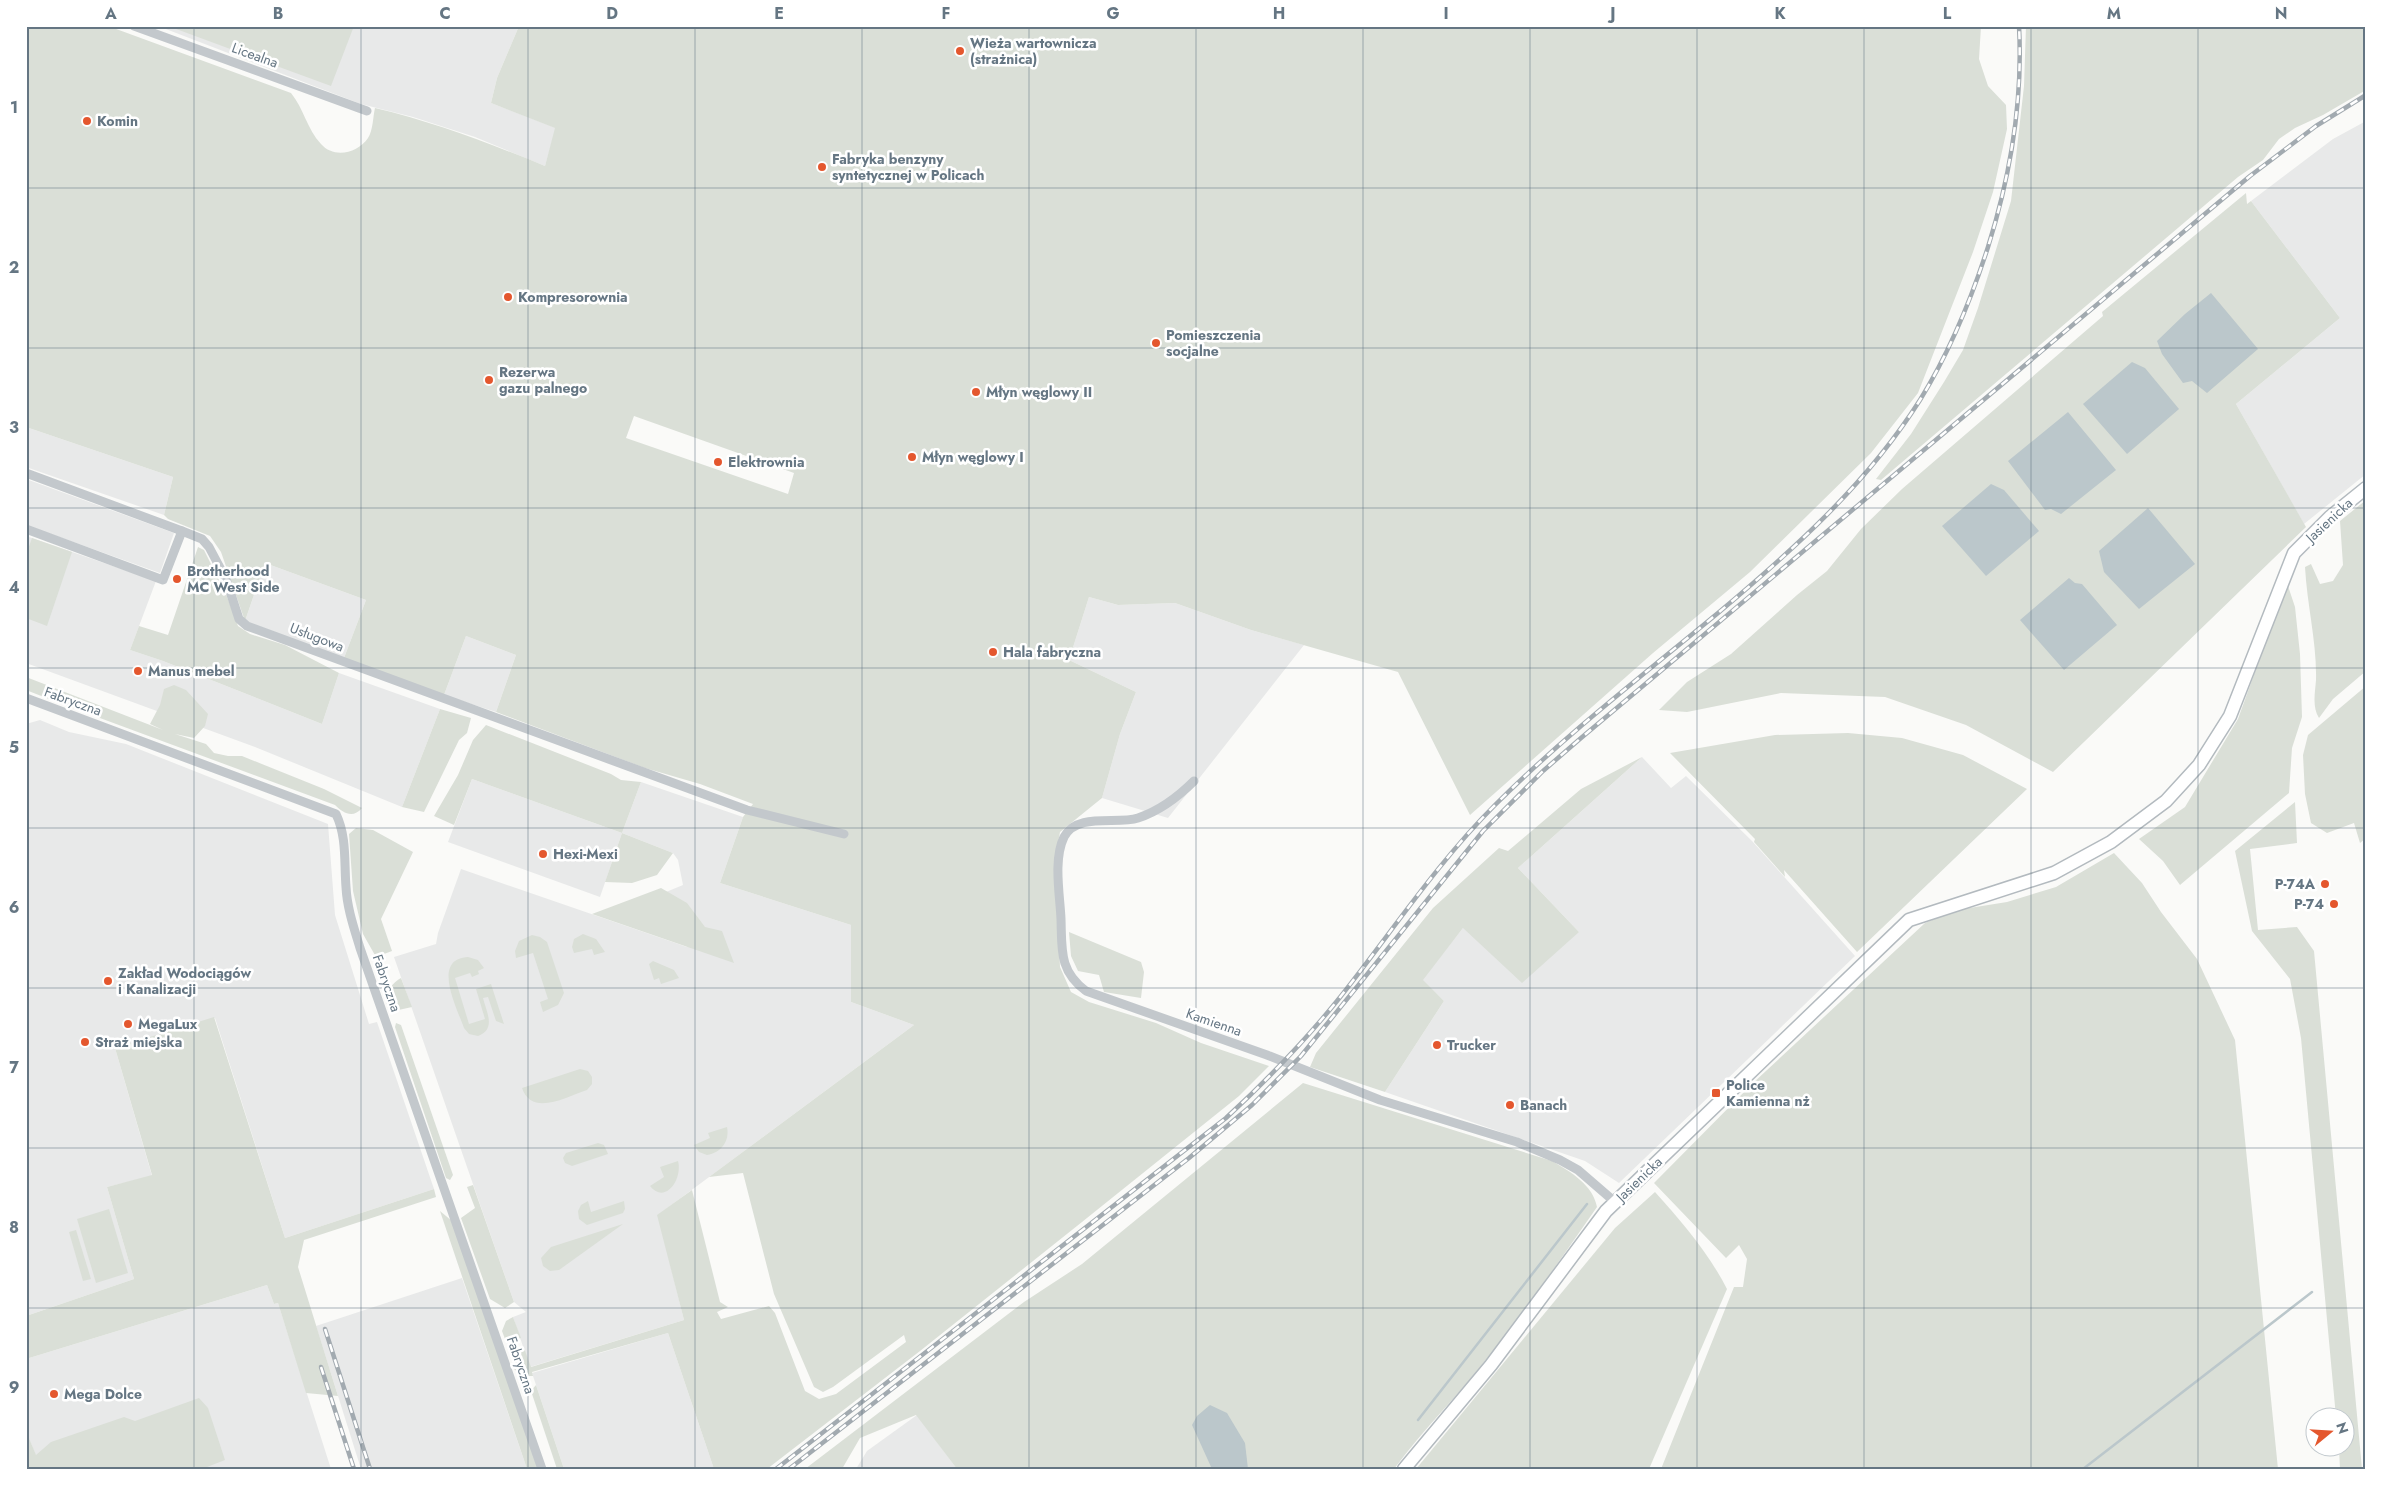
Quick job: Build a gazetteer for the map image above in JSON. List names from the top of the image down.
{
  "streets": {
    "main road": ["Jasienicka"],
    "street": [
      "Licealna",
      "Usługowa",
      "Fabryczna",
      "Kamienna"
    ]
  },
  "crossings": [
    ["Jasienicka", "Kamienna"]
  ],
  "places": {
    "other": [
      "Wieża wartownicza (strażnica)",
      "Komin",
      "Fabryka benzyny syntetycznej w Policach",
      "Kompresorownia",
      "Pomieszczenia socjalne",
      "Rezerwa gazu palnego",
      "Młyn węglowy II",
      "Młyn węglowy I",
      "Elektrownia",
      "Brotherhood MC West Side",
      "Hala fabryczna",
      "Manus mebel",
      "Hexi-Mexi",
      "P-74A",
      "P-74",
      "Zakład Wodociągów i Kanalizacji",
      "MegaLux",
      "Straż miejska",
      "Trucker",
      "Banach",
      "Mega Dolce"
    ],
    "transit": ["Police Kamienna nż"]
  },
  "north": "right",
  "grid": {
    "columns": [
      "A",
      "B",
      "C",
      "D",
      "E",
      "F",
      "G",
      "H",
      "I",
      "J",
      "K",
      "L",
      "M",
      "N"
    ],
    "rows": [
      "1",
      "2",
      "3",
      "4",
      "5",
      "6",
      "7",
      "8",
      "9"
    ]
  }
}
